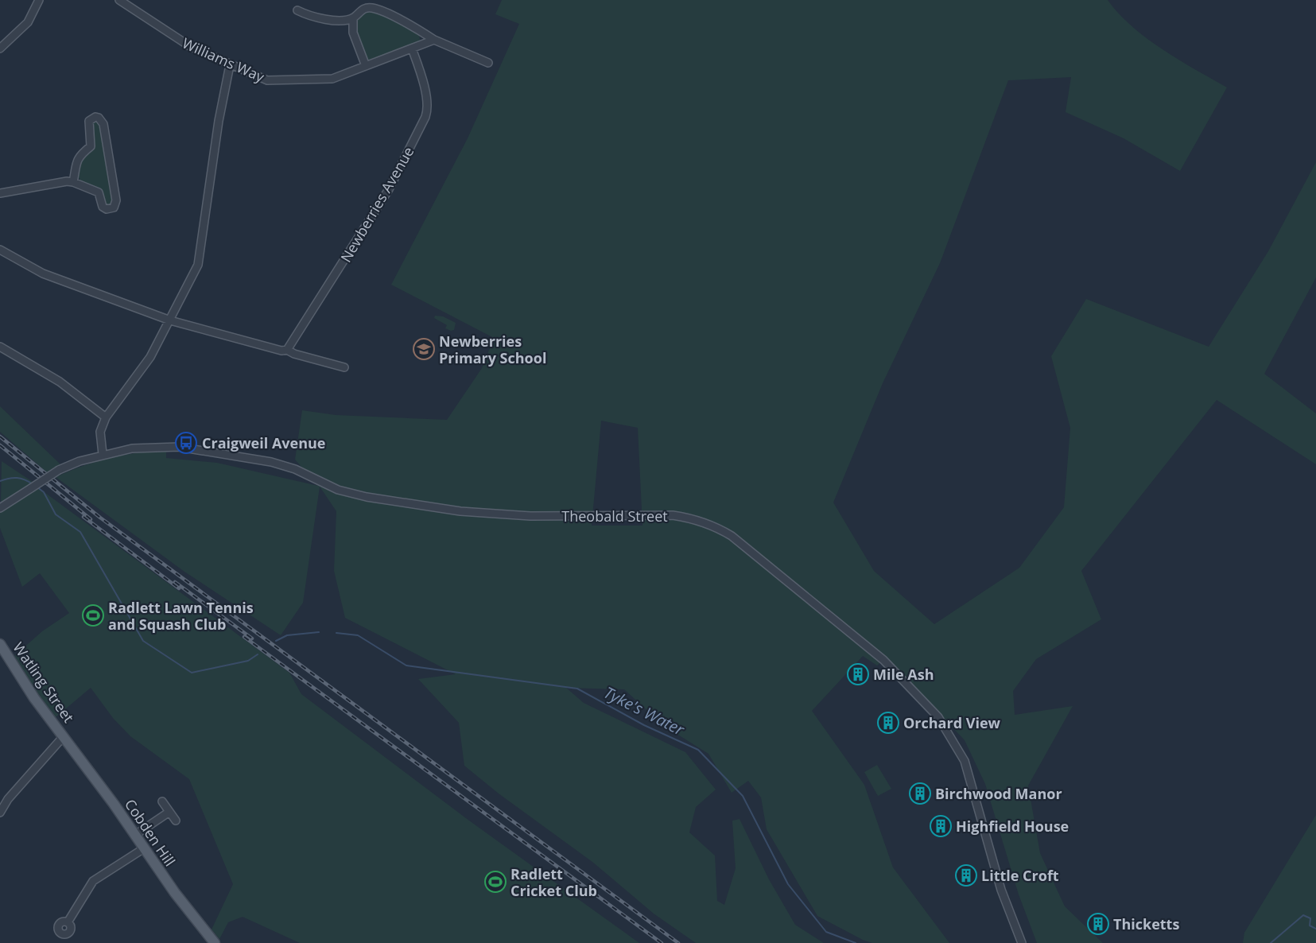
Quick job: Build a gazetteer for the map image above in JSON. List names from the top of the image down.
{
  "streets": {
    "main road": ["Watling Street", "Cobden Hill"],
    "street": ["Williams Way", "Newberries Avenue", "Theobald Street"]
  },
  "crossings": [
    ["Williams Way", "Newberries Avenue"],
    ["Watling Street", "Cobden Hill"]
  ],
  "water": ["Tyke's Water"],
  "places": {
    "school or university": ["Newberries Primary School"],
    "bus stop": ["Craigweil Avenue"],
    "sports": ["Radlett Lawn Tennis and Squash Club", "Radlett Cricket Club"],
    "building": [
      "Mile Ash",
      "Orchard View",
      "Birchwood Manor",
      "Highfield House",
      "Little Croft",
      "Thicketts"
    ]
  }
}
